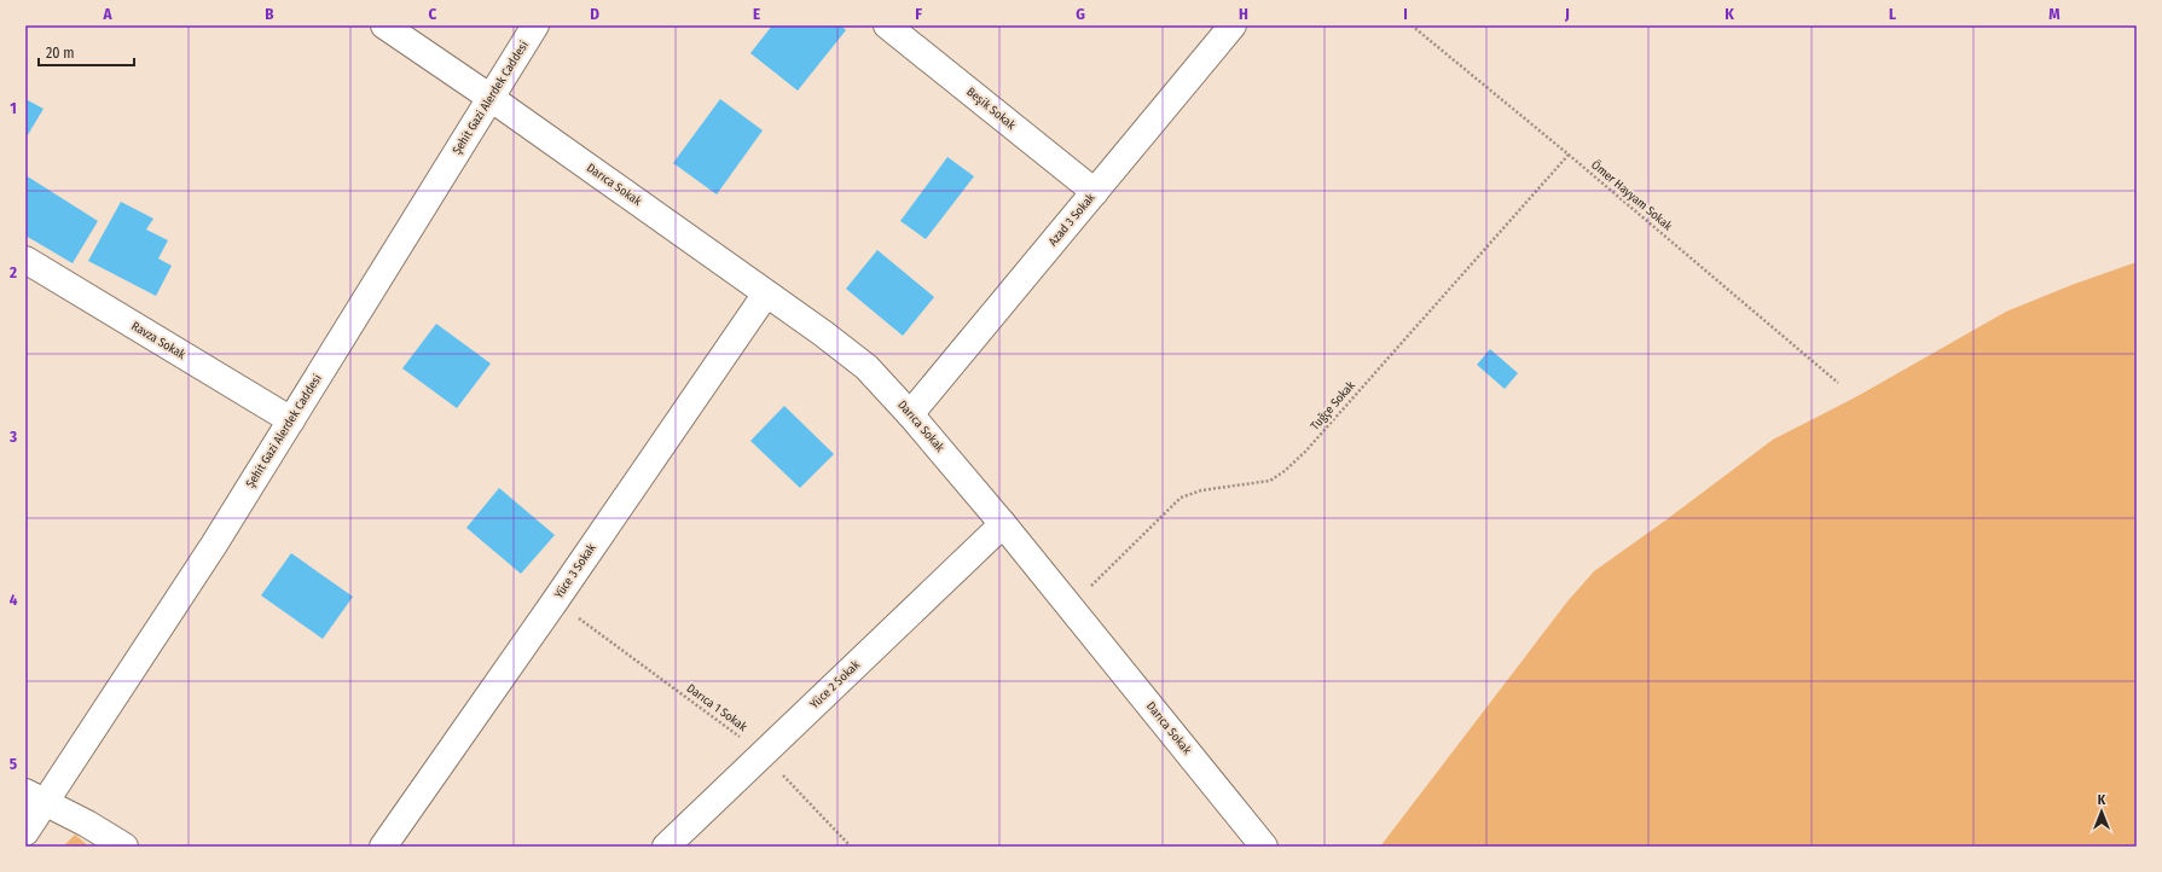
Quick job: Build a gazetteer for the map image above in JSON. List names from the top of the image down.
{
  "streets": {
    "street": [
      "Şehit Gazi Alerdek Caddesi",
      "Beşik Sokak",
      "Darıca Sokak",
      "Azad 3 Sokak",
      "Ravza Sokak",
      "Yüce 3 Sokak",
      "Yüce 2 Sokak"
    ],
    "path": ["Ömer Hayyam Sokak", "Tuğçe Sokak", "Darıca 1 Sokak"]
  },
  "crossings": [
    ["Şehit Gazi Alerdek Caddesi", "Darıca Sokak"],
    ["Şehit Gazi Alerdek Caddesi", "Ravza Sokak"],
    ["Beşik Sokak", "Azad 3 Sokak"],
    ["Darıca Sokak", "Azad 3 Sokak"],
    ["Darıca Sokak", "Tuğçe Sokak"],
    ["Darıca Sokak", "Yüce 3 Sokak"],
    ["Darıca Sokak", "Yüce 2 Sokak"],
    ["Ömer Hayyam Sokak", "Tuğçe Sokak"],
    ["Yüce 3 Sokak", "Darıca 1 Sokak"],
    ["Yüce 2 Sokak", "Darıca 1 Sokak"]
  ],
  "scale_bar": "20 m",
  "north": "top",
  "grid": {
    "columns": [
      "A",
      "B",
      "C",
      "D",
      "E",
      "F",
      "G",
      "H",
      "I",
      "J",
      "K",
      "L",
      "M"
    ],
    "rows": [
      "1",
      "2",
      "3",
      "4",
      "5"
    ]
  }
}
